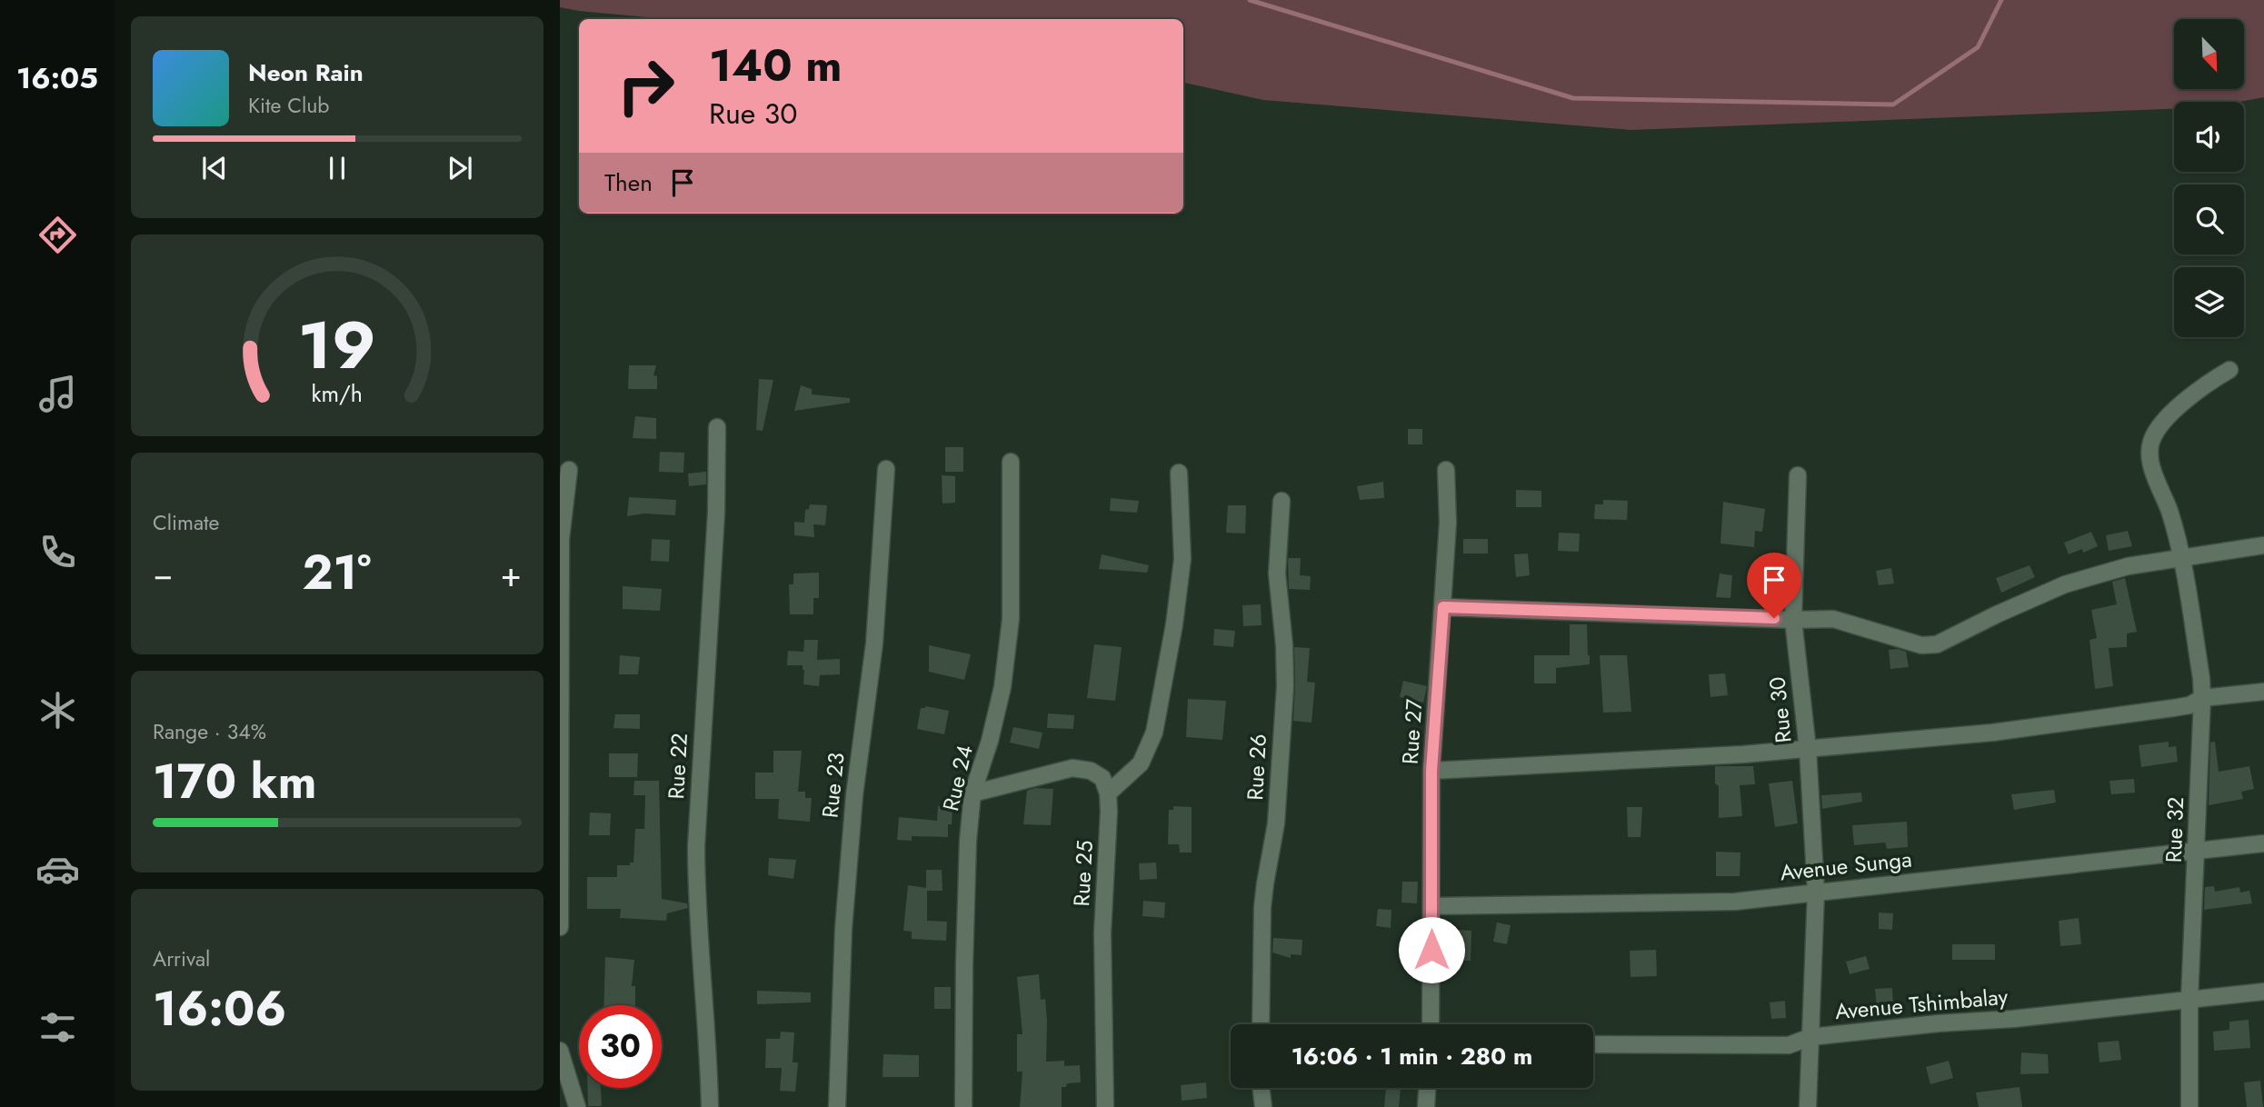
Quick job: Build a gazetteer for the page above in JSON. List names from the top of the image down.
{
  "streets": {
    "street": [
      "Rue 30",
      "Rue 27",
      "Rue 22",
      "Rue 26",
      "Rue 24",
      "Rue 23",
      "Rue 32",
      "Avenue Sunga",
      "Rue 25",
      "Avenue Tshimbalay"
    ]
  },
  "crossings": [
    ["Rue 30", "Avenue Sunga"],
    ["Rue 30", "Avenue Tshimbalay"],
    ["Rue 27", "Avenue Sunga"],
    ["Rue 32", "Avenue Sunga"],
    ["Rue 32", "Avenue Tshimbalay"]
  ],
  "north": "bottom right",
  "page": {
    "tabs": "16:05",
    "turn": ["140 m", "Rue 30"],
    "song": ["Neon Rain", "Kite Club"],
    "then": "Then",
    "tile": [
      "Climate",
      ["Range · 34%", "170 km"],
      ["Arrival", "16:06"]
    ],
    "heat": ["−", "21°", "+"],
    "limit": "30",
    "trip": "16:06 · 1 min · 280 m",
    "gauge": ["19", "km/h"]
  }
}
